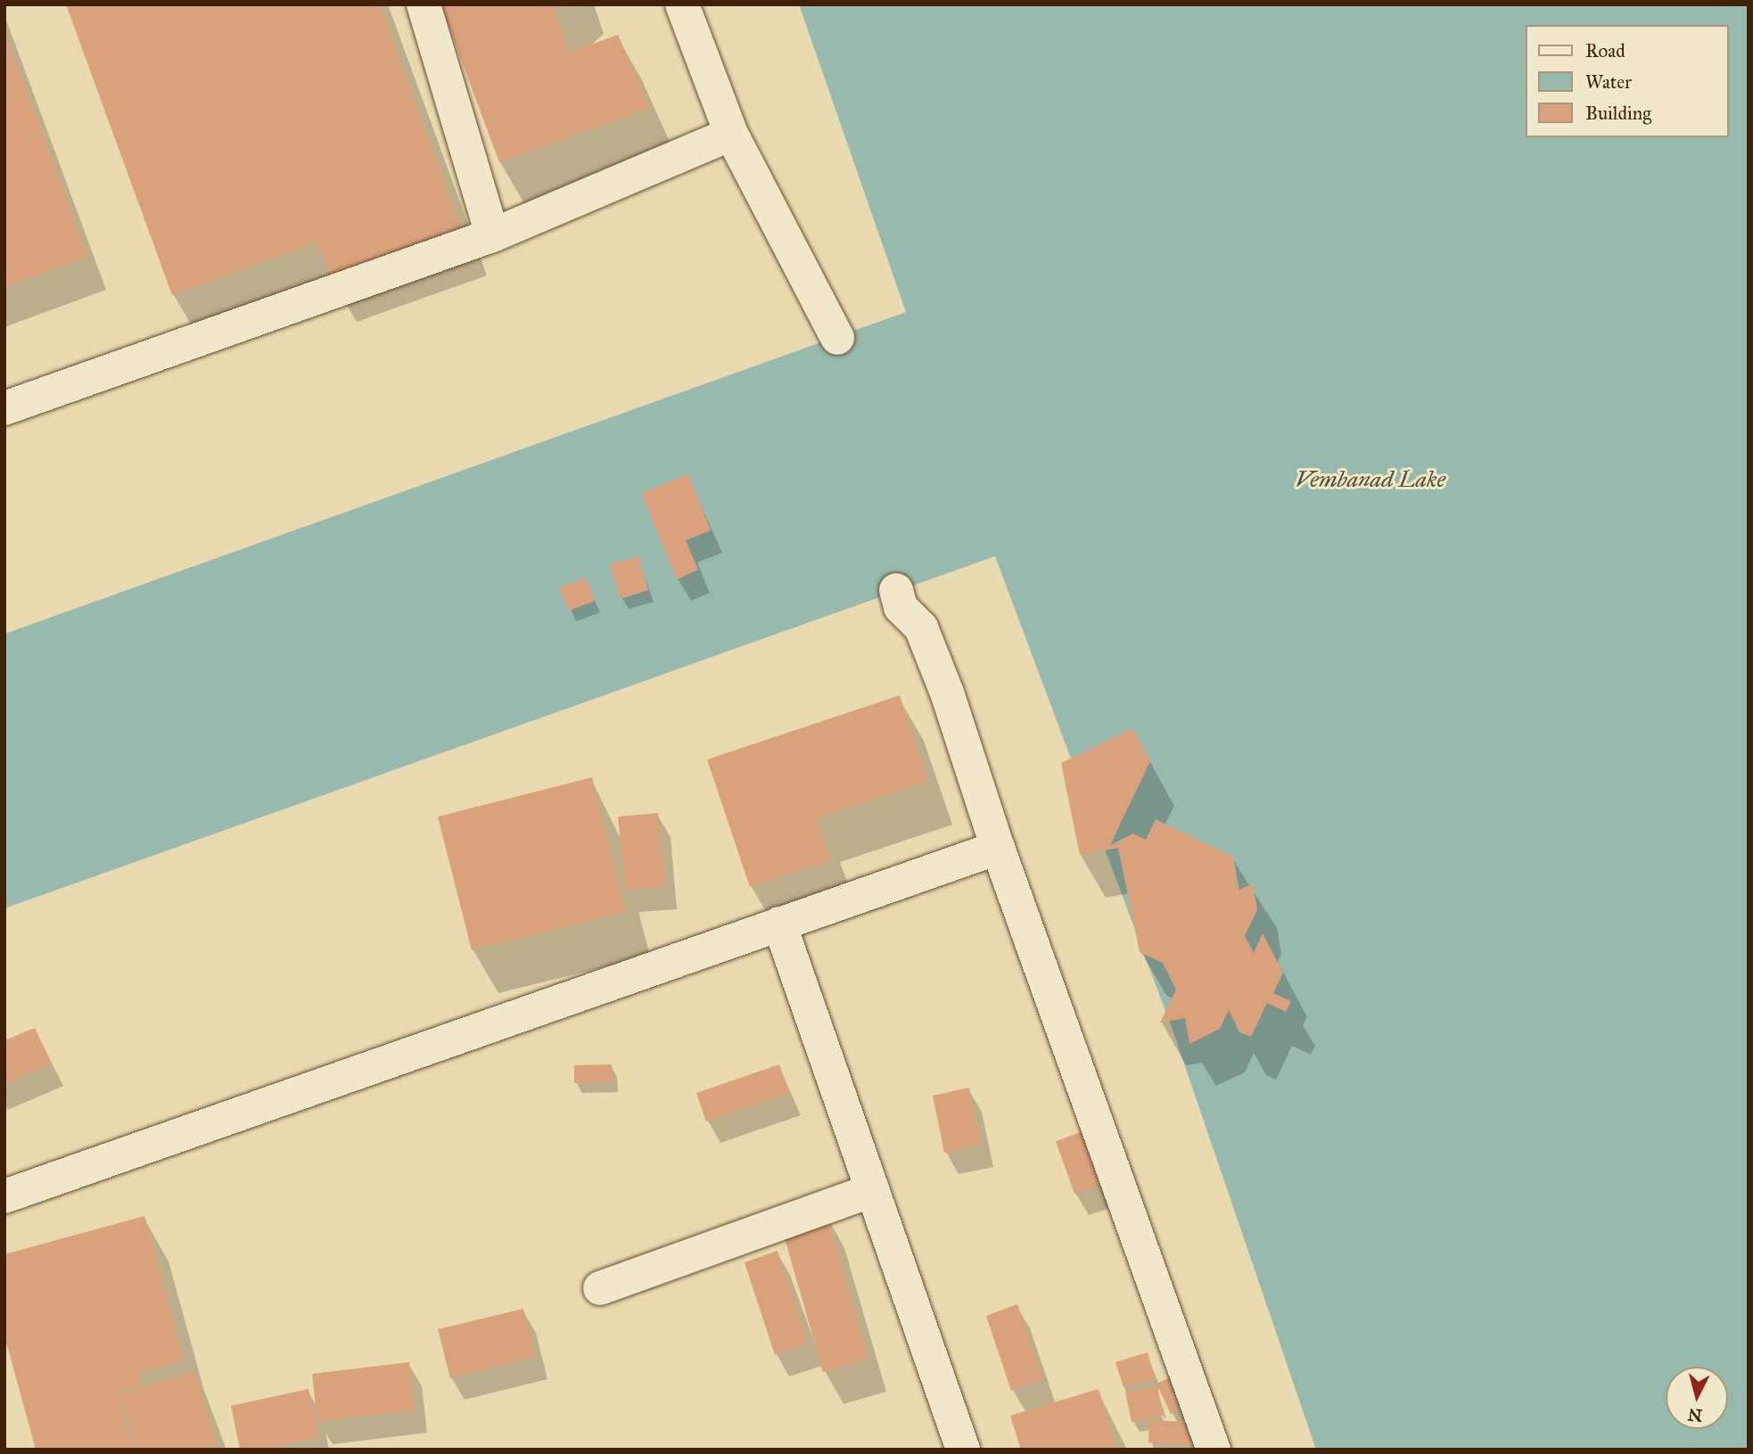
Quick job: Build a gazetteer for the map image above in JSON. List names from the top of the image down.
{
  "water": ["Vembanad Lake"],
  "legend": ["Road", "Water", "Building"],
  "north": "bottom"
}
